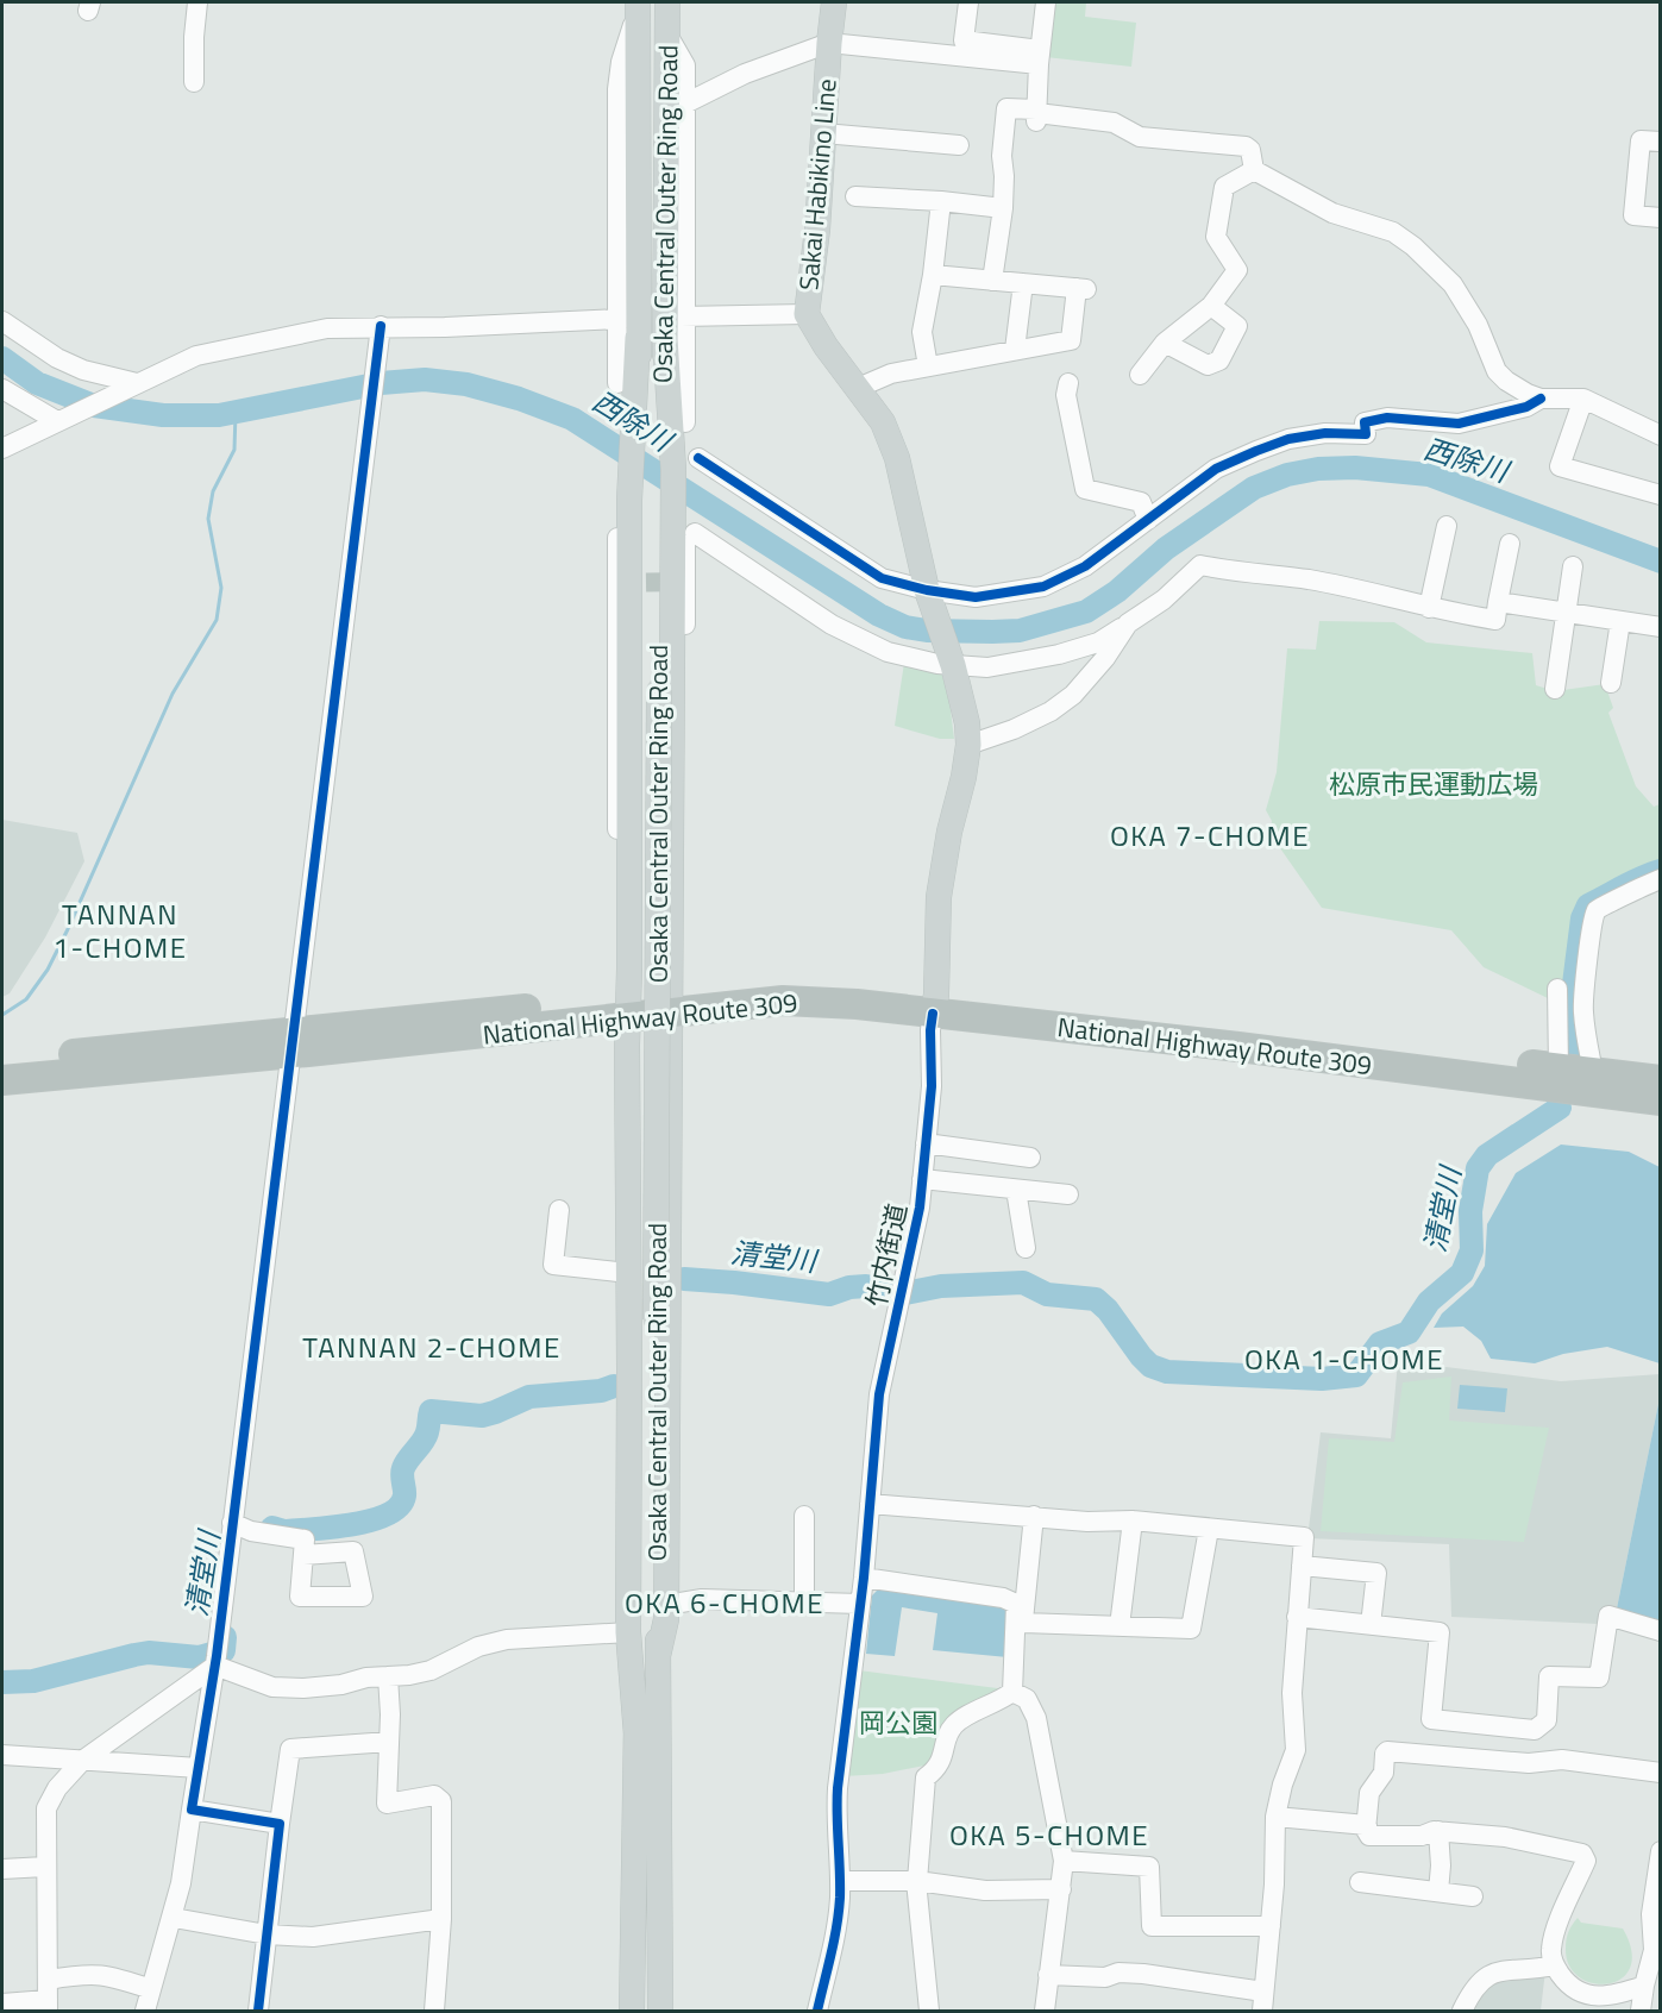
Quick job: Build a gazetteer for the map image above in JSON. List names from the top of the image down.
{
  "streets": {
    "highway": ["National Highway Route 309"],
    "main road": ["Sakai Habikino Line", "Osaka Central Outer Ring Road"],
    "street": ["竹内街道"]
  },
  "crossings": [
    ["Sakai Habikino Line", "National Highway Route 309"],
    ["Sakai Habikino Line", "竹内街道"],
    ["National Highway Route 309", "竹内街道"]
  ],
  "districts": [
    "OKA 7-CHOME",
    "TANNAN 1-CHOME",
    "TANNAN 2-CHOME",
    "OKA 1-CHOME",
    "OKA 6-CHOME",
    "OKA 5-CHOME"
  ],
  "water": ["西除川", "清堂川"],
  "parks": ["松原市民運動広場", "岡公園"]
}
